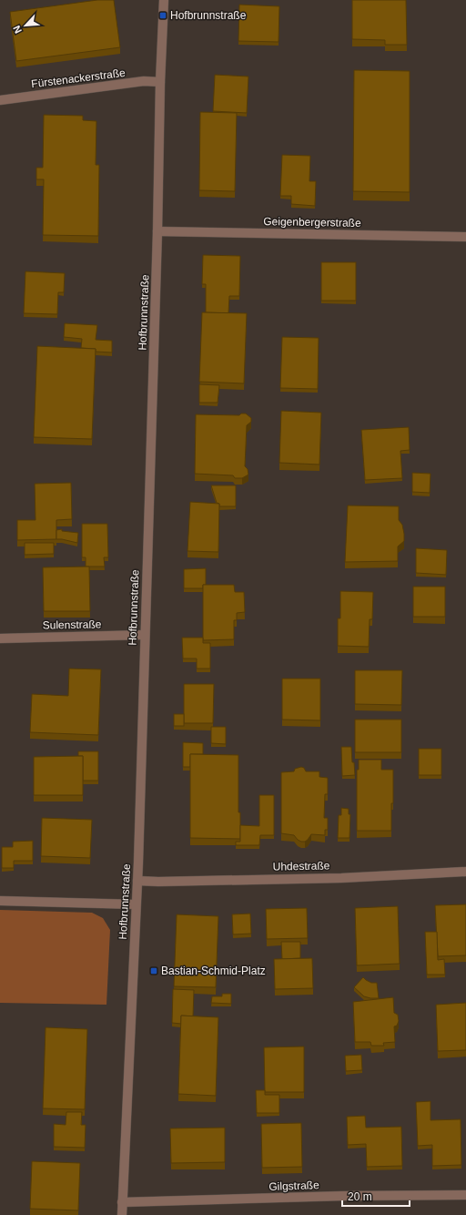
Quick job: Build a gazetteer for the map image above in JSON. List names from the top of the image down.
{
  "streets": {
    "street": [
      "Fürstenackerstraße",
      "Geigenbergerstraße",
      "Hofbrunnstraße",
      "Sulenstraße",
      "Uhdestraße",
      "Gilgstraße"
    ]
  },
  "crossings": [
    ["Fürstenackerstraße", "Hofbrunnstraße"],
    ["Geigenbergerstraße", "Hofbrunnstraße"],
    ["Hofbrunnstraße", "Sulenstraße"],
    ["Hofbrunnstraße", "Uhdestraße"],
    ["Hofbrunnstraße", "Gilgstraße"]
  ],
  "places": {
    "transit": ["Hofbrunnstraße", "Bastian-Schmid-Platz"]
  },
  "scale_bar": "20 m",
  "north": "bottom left"
}
